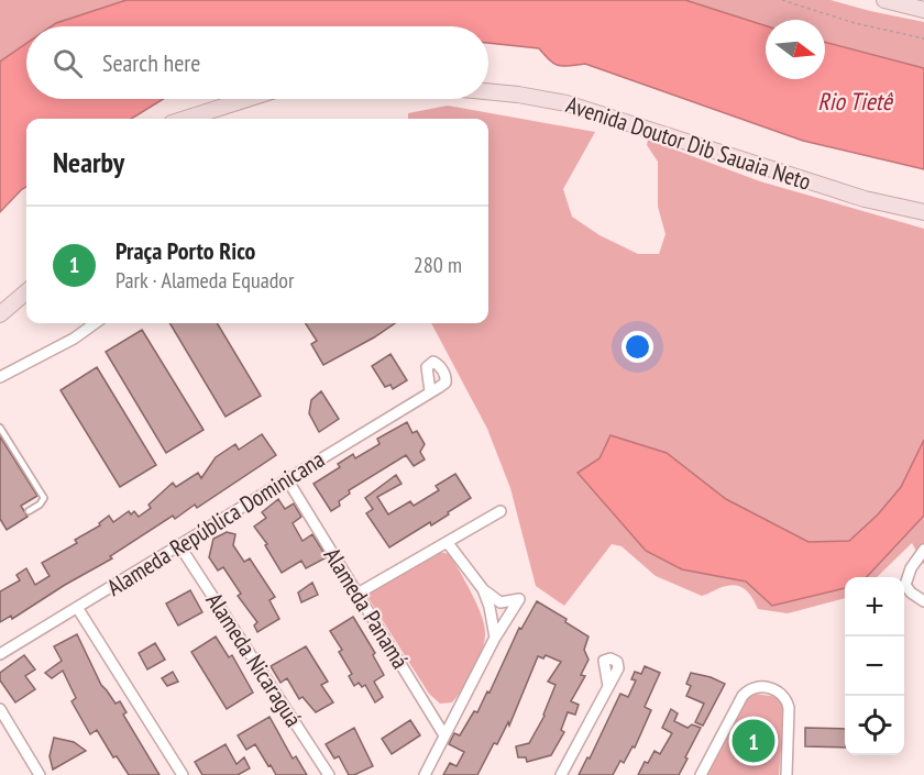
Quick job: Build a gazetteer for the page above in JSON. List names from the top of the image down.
{
  "streets": {
    "main road": ["Avenida Doutor Dib Sauaia Neto"],
    "street": ["Alameda República Dominicana", "Alameda Panamá", "Alameda Nicaraguá"]
  },
  "crossings": [
    ["Alameda República Dominicana", "Alameda Panamá"],
    ["Alameda República Dominicana", "Alameda Nicaraguá"]
  ],
  "water": ["Rio Tietê"],
  "north": "right",
  "page": {
    "search": "Search here",
    "heading": "Nearby",
    "list": [
      {
        "mark": "1",
        "name": "Praça Porto Rico",
        "note": "Park · Alameda Equador",
        "value": "280 m"
      }
    ],
    "map_buttons": ["+", "−"],
    "pins": "1"
  }
}
